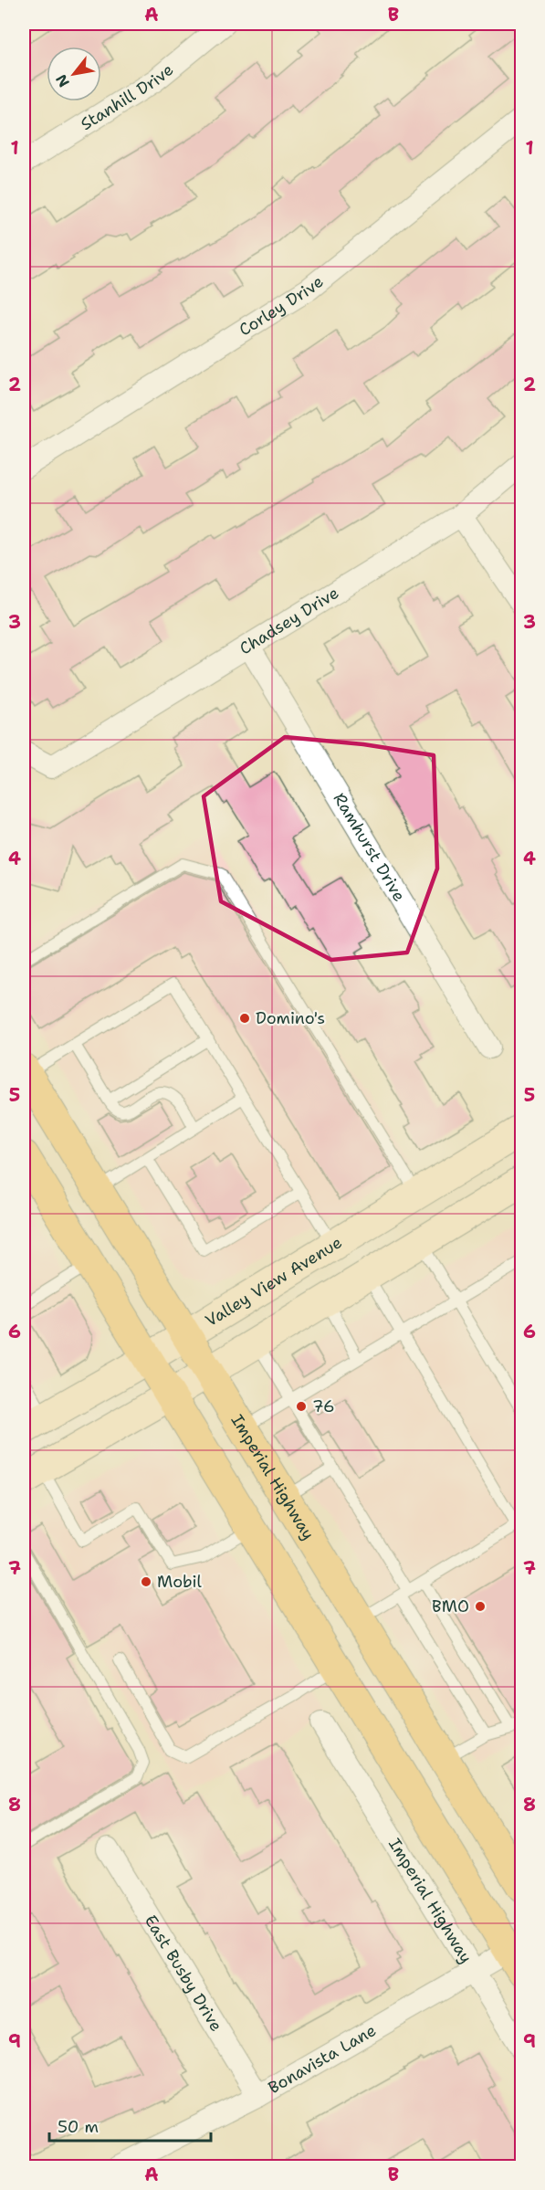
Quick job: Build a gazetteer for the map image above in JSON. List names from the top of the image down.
{
  "streets": {
    "main road": ["Valley View Avenue", "Imperial Highway"],
    "street": [
      "Stanhill Drive",
      "Corley Drive",
      "Chadsey Drive",
      "Ramhurst Drive",
      "East Busby Drive",
      "Bonavista Lane"
    ]
  },
  "crossings": [
    ["Chadsey Drive", "Ramhurst Drive"],
    ["Valley View Avenue", "Imperial Highway"],
    ["Imperial Highway", "Bonavista Lane"],
    ["East Busby Drive", "Bonavista Lane"]
  ],
  "places": [
    "Domino's",
    "76",
    "Mobil",
    "BMO"
  ],
  "scale_bar": "50 m",
  "north": "bottom left",
  "grid": {
    "columns": ["A", "B"],
    "rows": [
      "1",
      "2",
      "3",
      "4",
      "5",
      "6",
      "7",
      "8",
      "9"
    ]
  }
}
